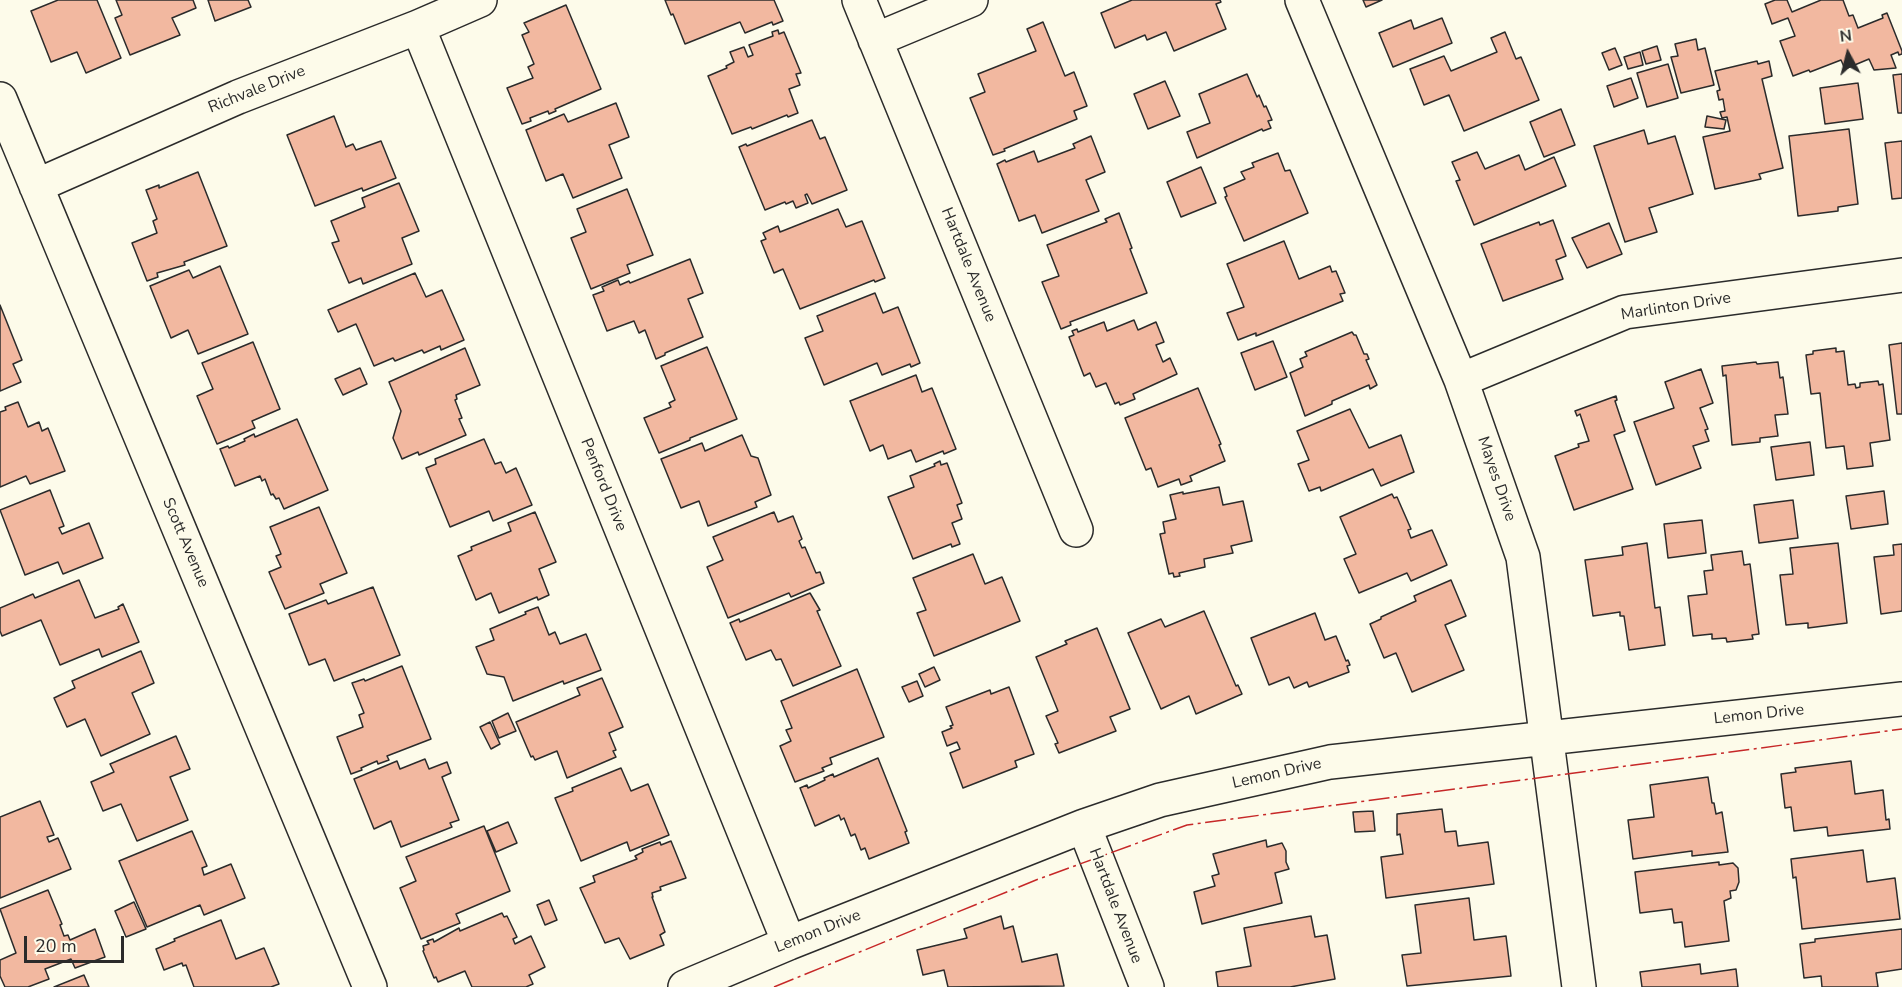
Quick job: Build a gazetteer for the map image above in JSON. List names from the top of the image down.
{
  "streets": {
    "street": [
      "Richvale Drive",
      "Hartdale Avenue",
      "Marlinton Drive",
      "Mayes Drive",
      "Penford Drive",
      "Scott Avenue",
      "Lemon Drive"
    ]
  },
  "crossings": [
    ["Richvale Drive", "Penford Drive"],
    ["Richvale Drive", "Scott Avenue"],
    ["Hartdale Avenue", "Lemon Drive"],
    ["Marlinton Drive", "Mayes Drive"],
    ["Mayes Drive", "Lemon Drive"],
    ["Penford Drive", "Lemon Drive"]
  ],
  "scale_bar": "20 m",
  "north": "top"
}
